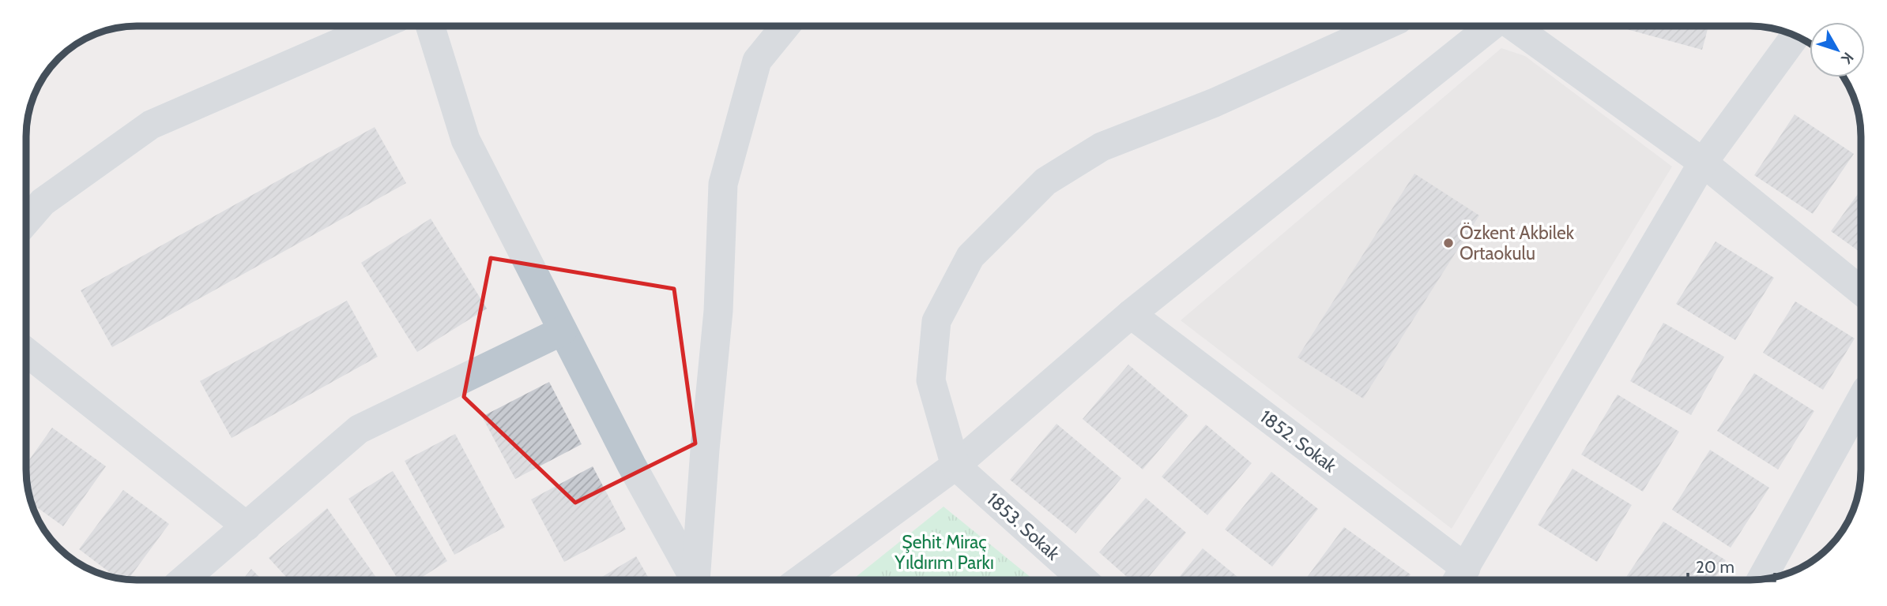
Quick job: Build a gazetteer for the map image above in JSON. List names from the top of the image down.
{
  "streets": {
    "street": ["1852. Sokak", "1853. Sokak"]
  },
  "parks": ["Şehit Miraç Yıldırım Parkı"],
  "places": ["Özkent Akbilek Ortaokulu"],
  "scale_bar": "20 m",
  "north": "bottom right"
}
